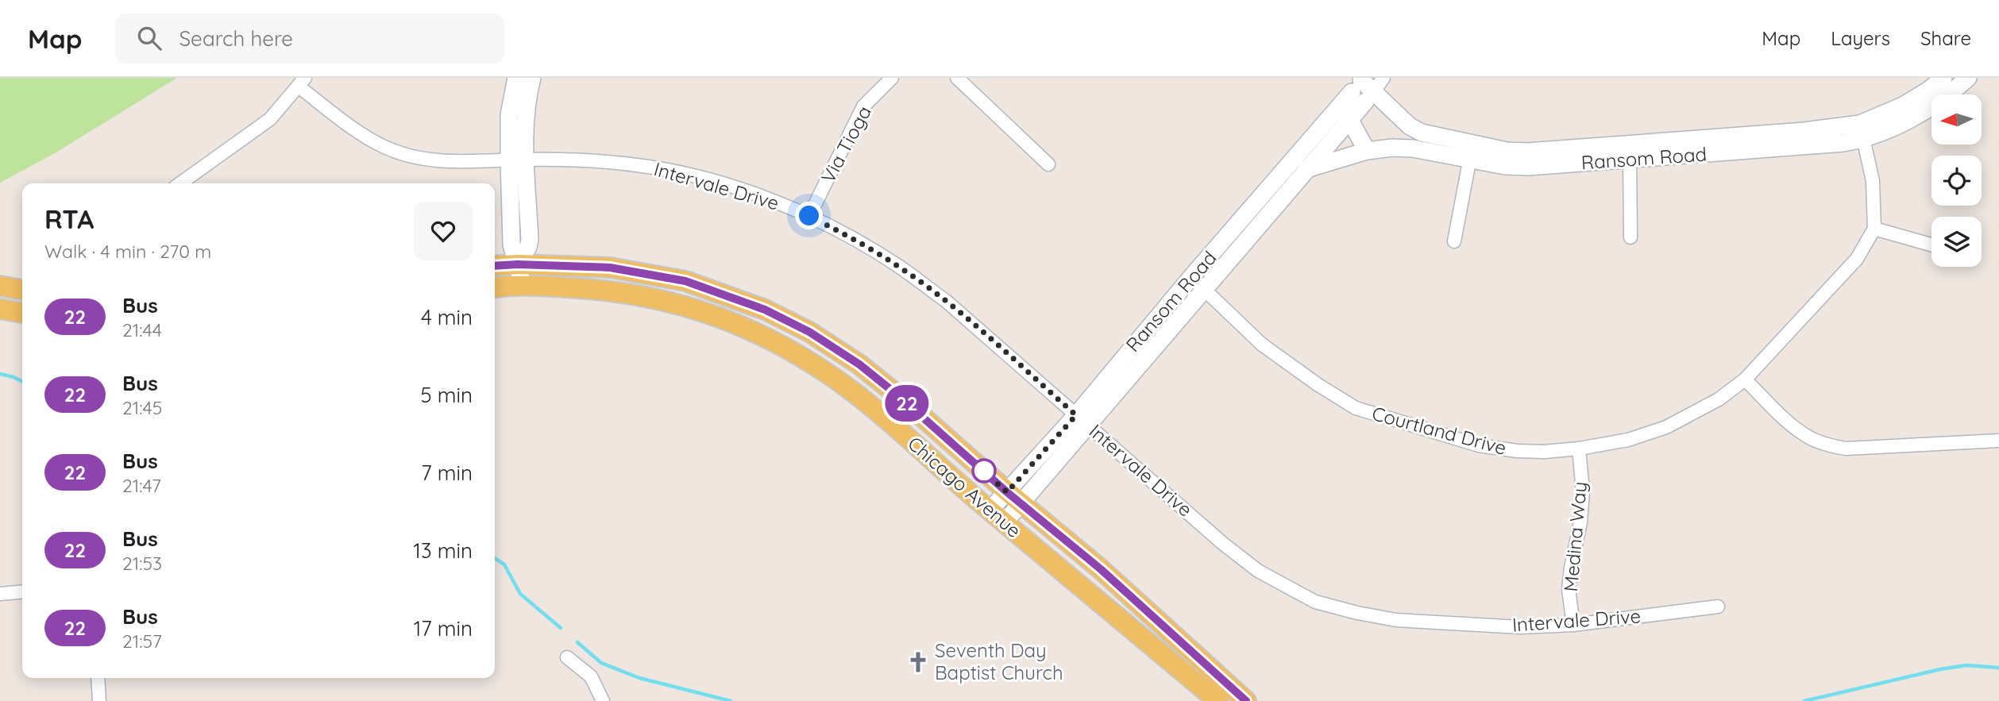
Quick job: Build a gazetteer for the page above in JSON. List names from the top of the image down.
{
  "streets": {
    "main road": ["Chicago Avenue"],
    "street": [
      "Via Tioga",
      "Ransom Road",
      "Intervale Drive",
      "Courtland Drive",
      "Medina Way"
    ]
  },
  "crossings": [
    ["Via Tioga", "Intervale Drive"],
    ["Ransom Road", "Intervale Drive"],
    ["Ransom Road", "Courtland Drive"],
    ["Ransom Road", "Chicago Avenue"],
    ["Intervale Drive", "Medina Way"],
    ["Courtland Drive", "Medina Way"]
  ],
  "places": {
    "church": ["Seventh Day Baptist Church"]
  },
  "lines": ["bus line 22"],
  "north": "left",
  "page": {
    "header": "Map",
    "search": "Search here",
    "nav": ["Map", "Layers", "Share"],
    "on_map": "22",
    "heading": ["RTA", "Walk · 4 min · 270 m"],
    "list": [
      {
        "mark": "22",
        "name": "Bus",
        "note": "21:44",
        "value": "4 min"
      },
      {
        "mark": "22",
        "name": "Bus",
        "note": "21:45",
        "value": "5 min"
      },
      {
        "mark": "22",
        "name": "Bus",
        "note": "21:47",
        "value": "7 min"
      },
      {
        "mark": "22",
        "name": "Bus",
        "note": "21:53",
        "value": "13 min"
      },
      {
        "mark": "22",
        "name": "Bus",
        "note": "21:57",
        "value": "17 min"
      }
    ]
  }
}
